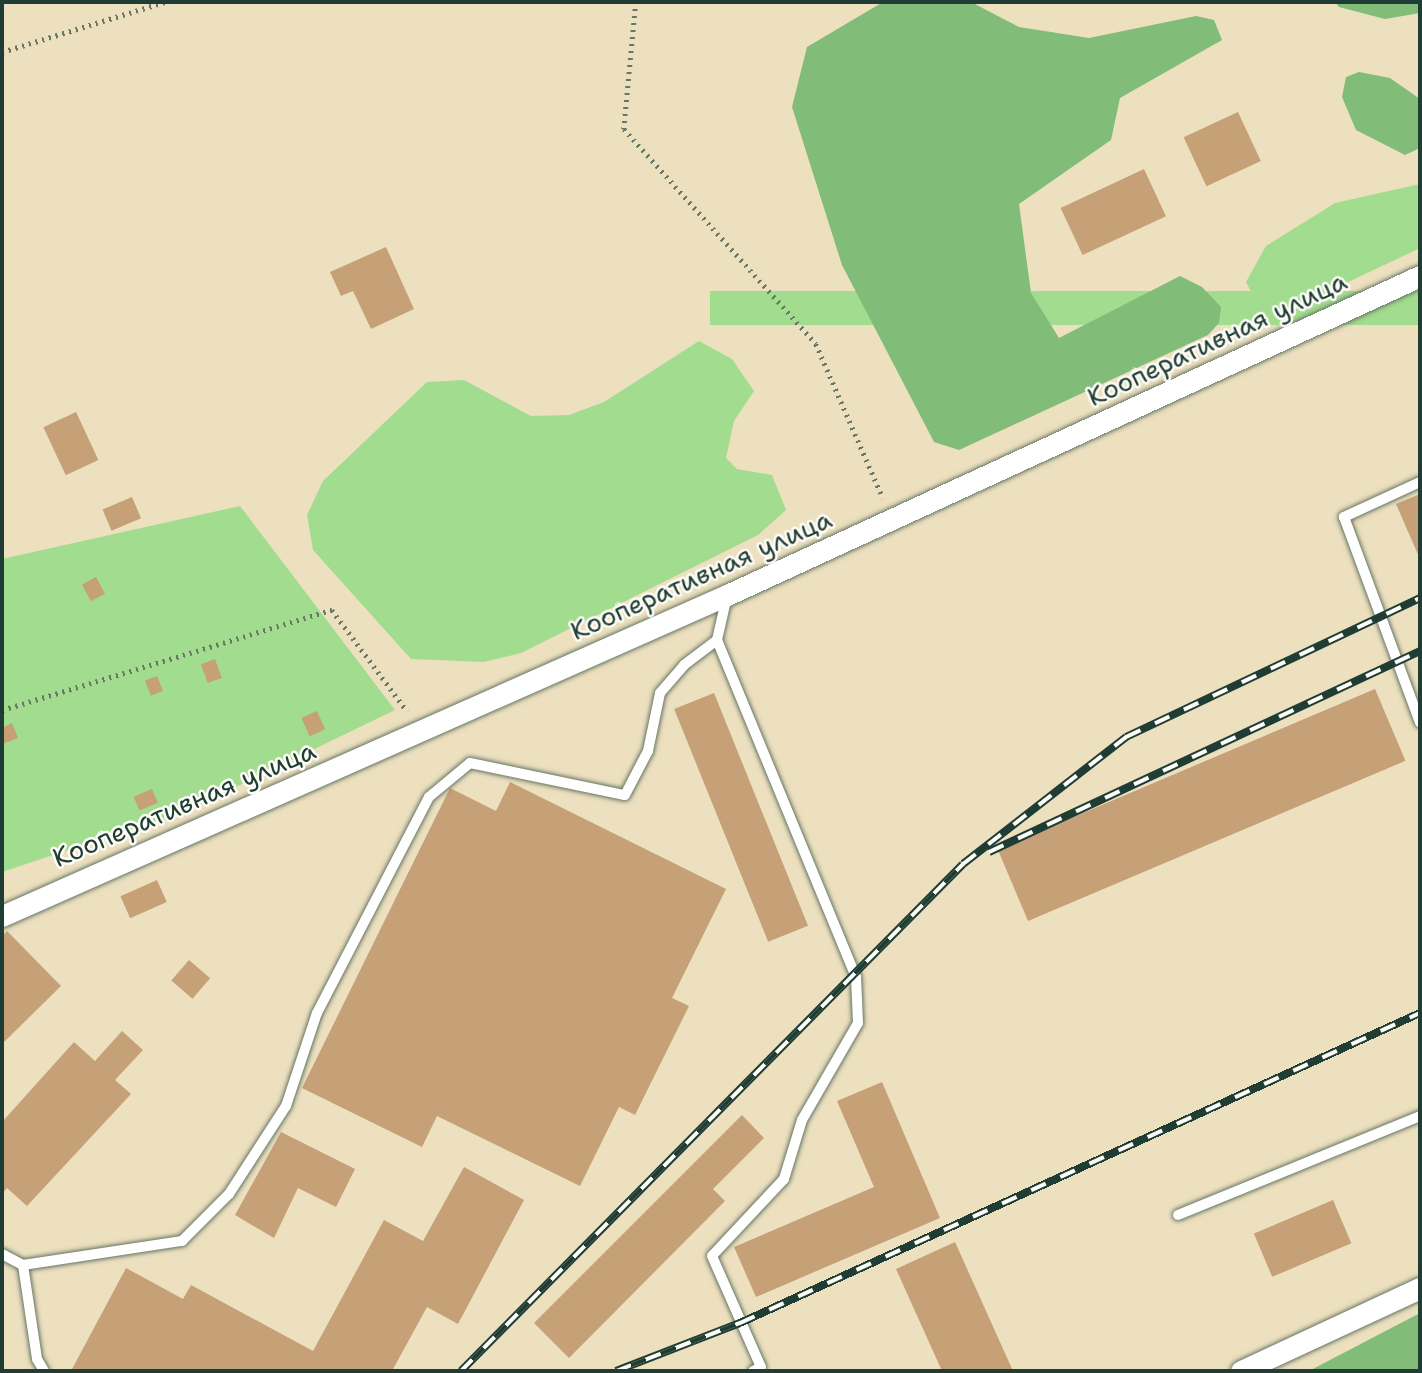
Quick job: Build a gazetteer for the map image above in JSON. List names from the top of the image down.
{
  "streets": {
    "street": ["Кооперативная улица"]
  }
}
